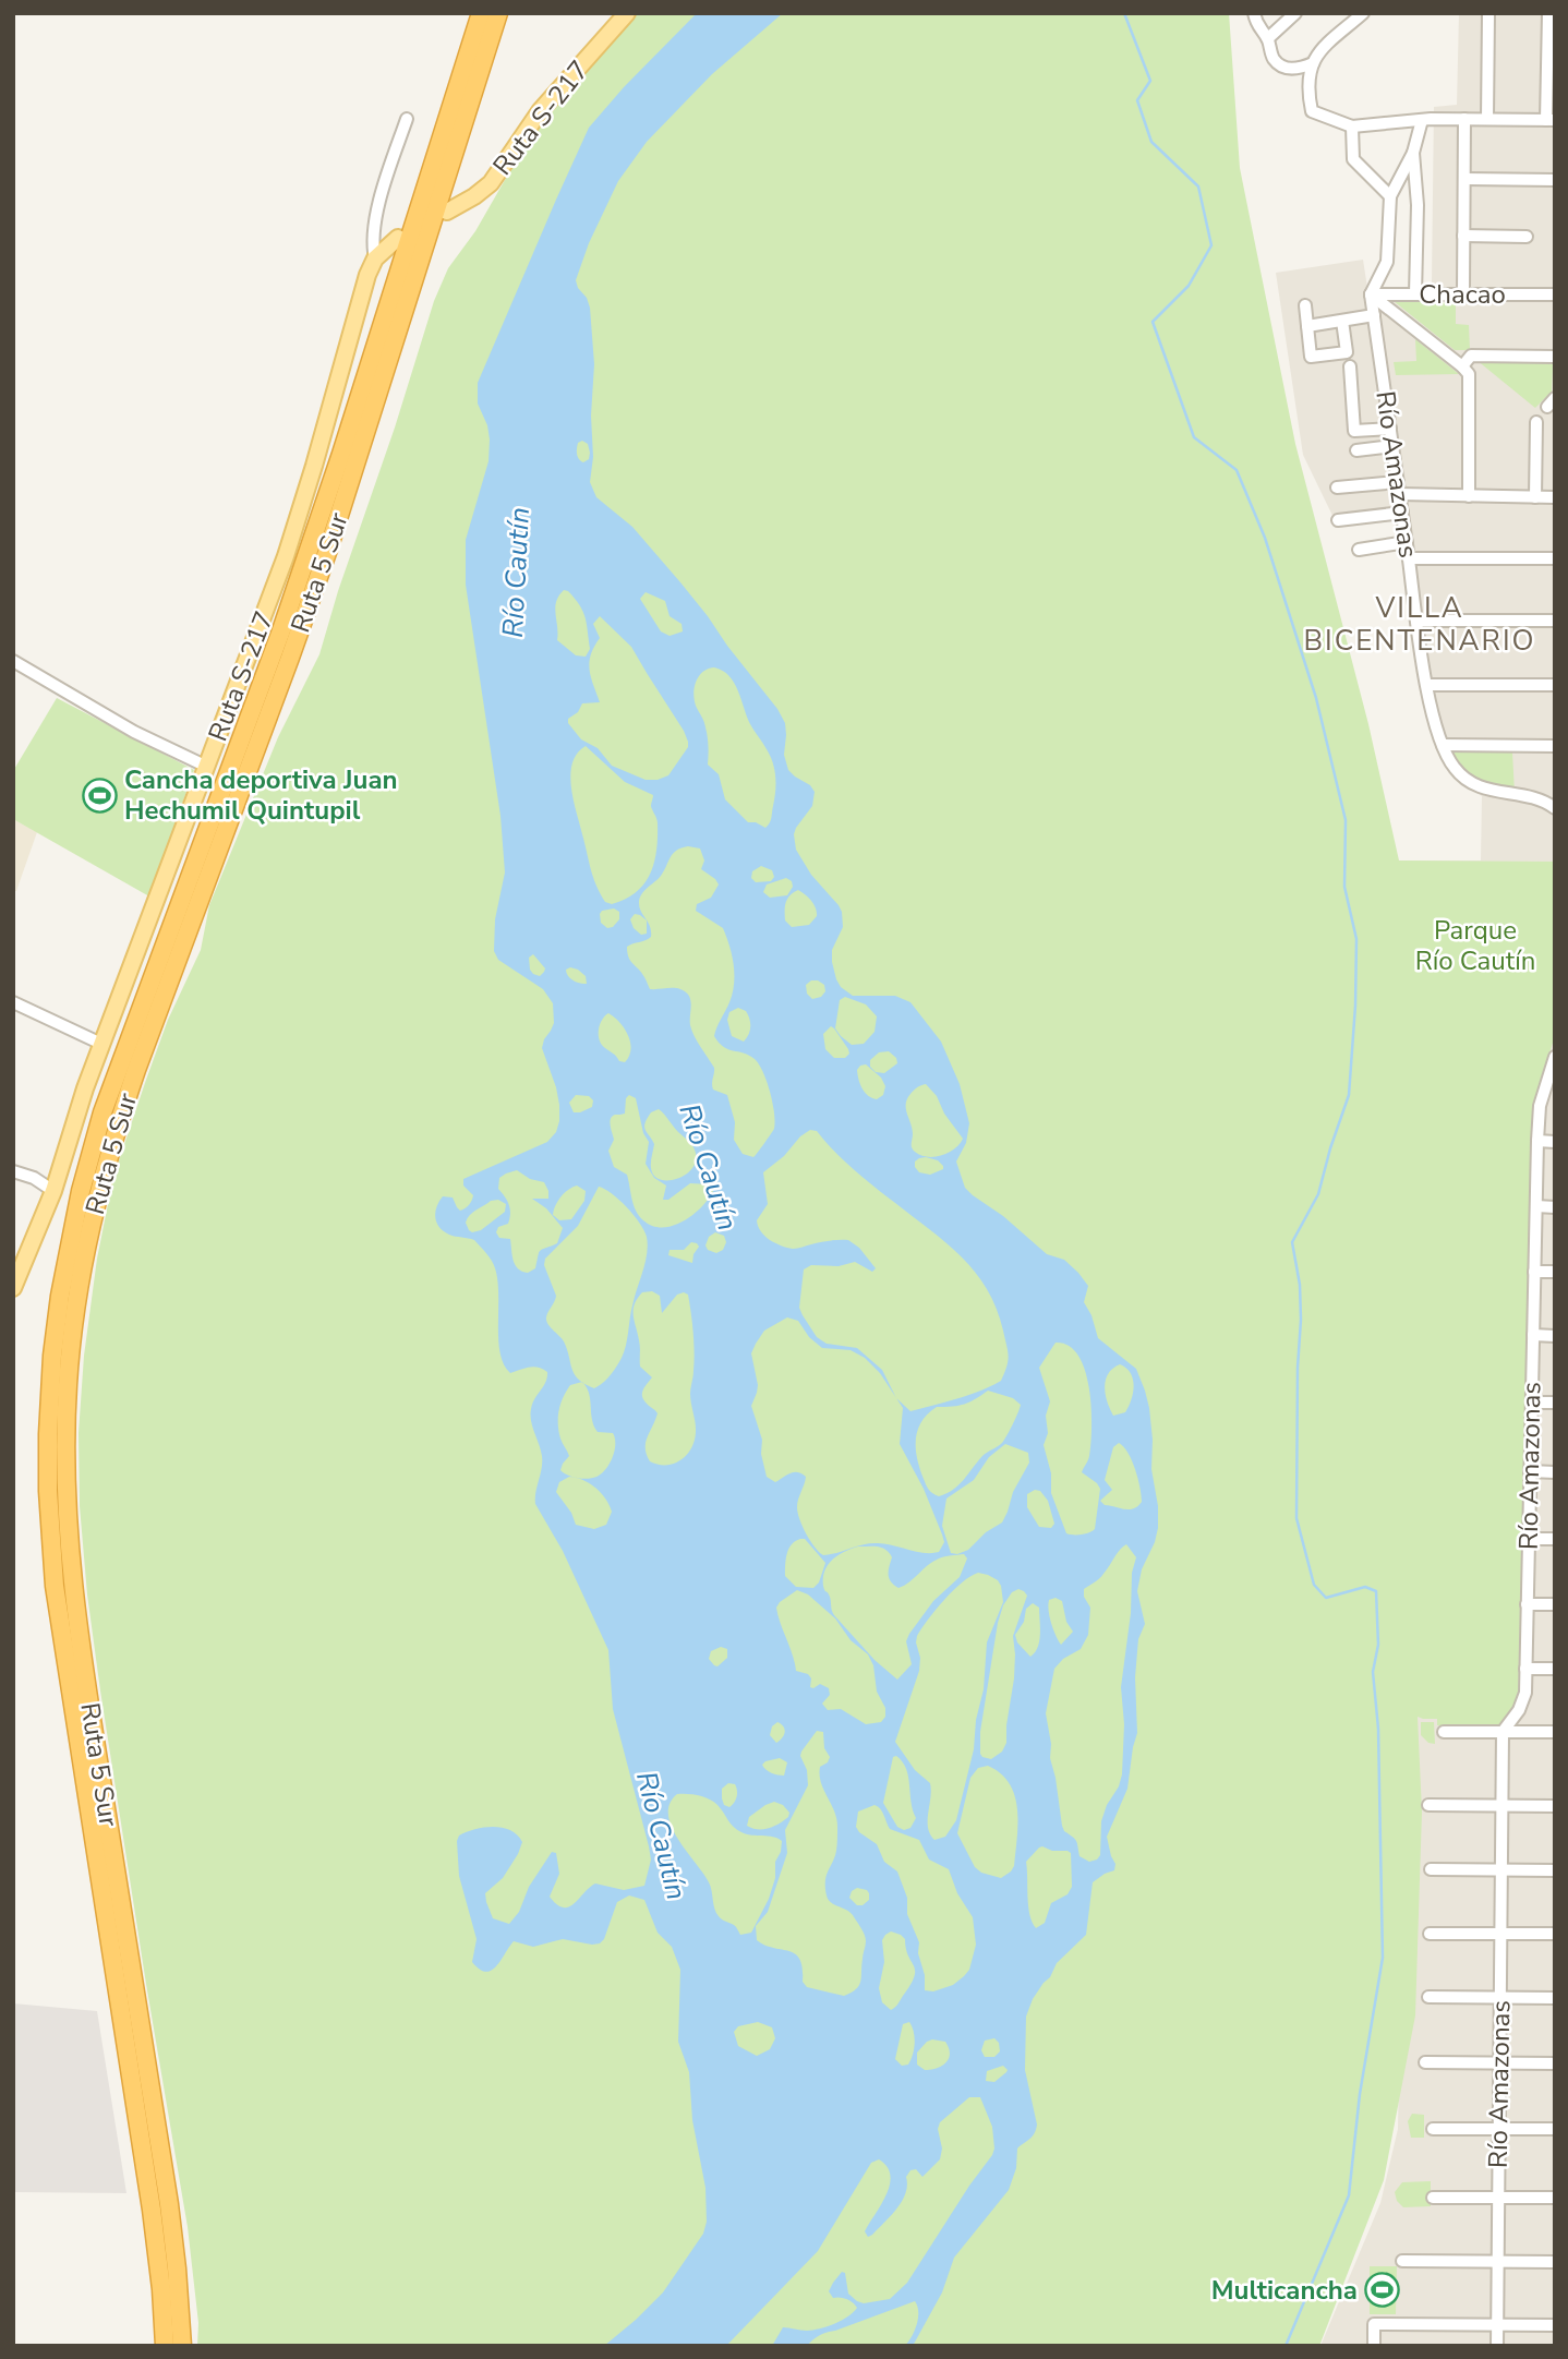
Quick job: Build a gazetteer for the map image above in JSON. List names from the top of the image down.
{
  "streets": {
    "highway": ["Ruta 5 Sur"],
    "main road": ["Ruta S-217"],
    "street": ["Chacao", "Río Amazonas"]
  },
  "crossings": [
    ["Chacao", "Río Amazonas"]
  ],
  "districts": ["VILLA BICENTENARIO"],
  "water": ["Río Cautín"],
  "parks": ["Parque Río Cautín"],
  "places": {
    "sports": ["Cancha deportiva Juan Hechumil Quintupil", "Multicancha"]
  }
}
